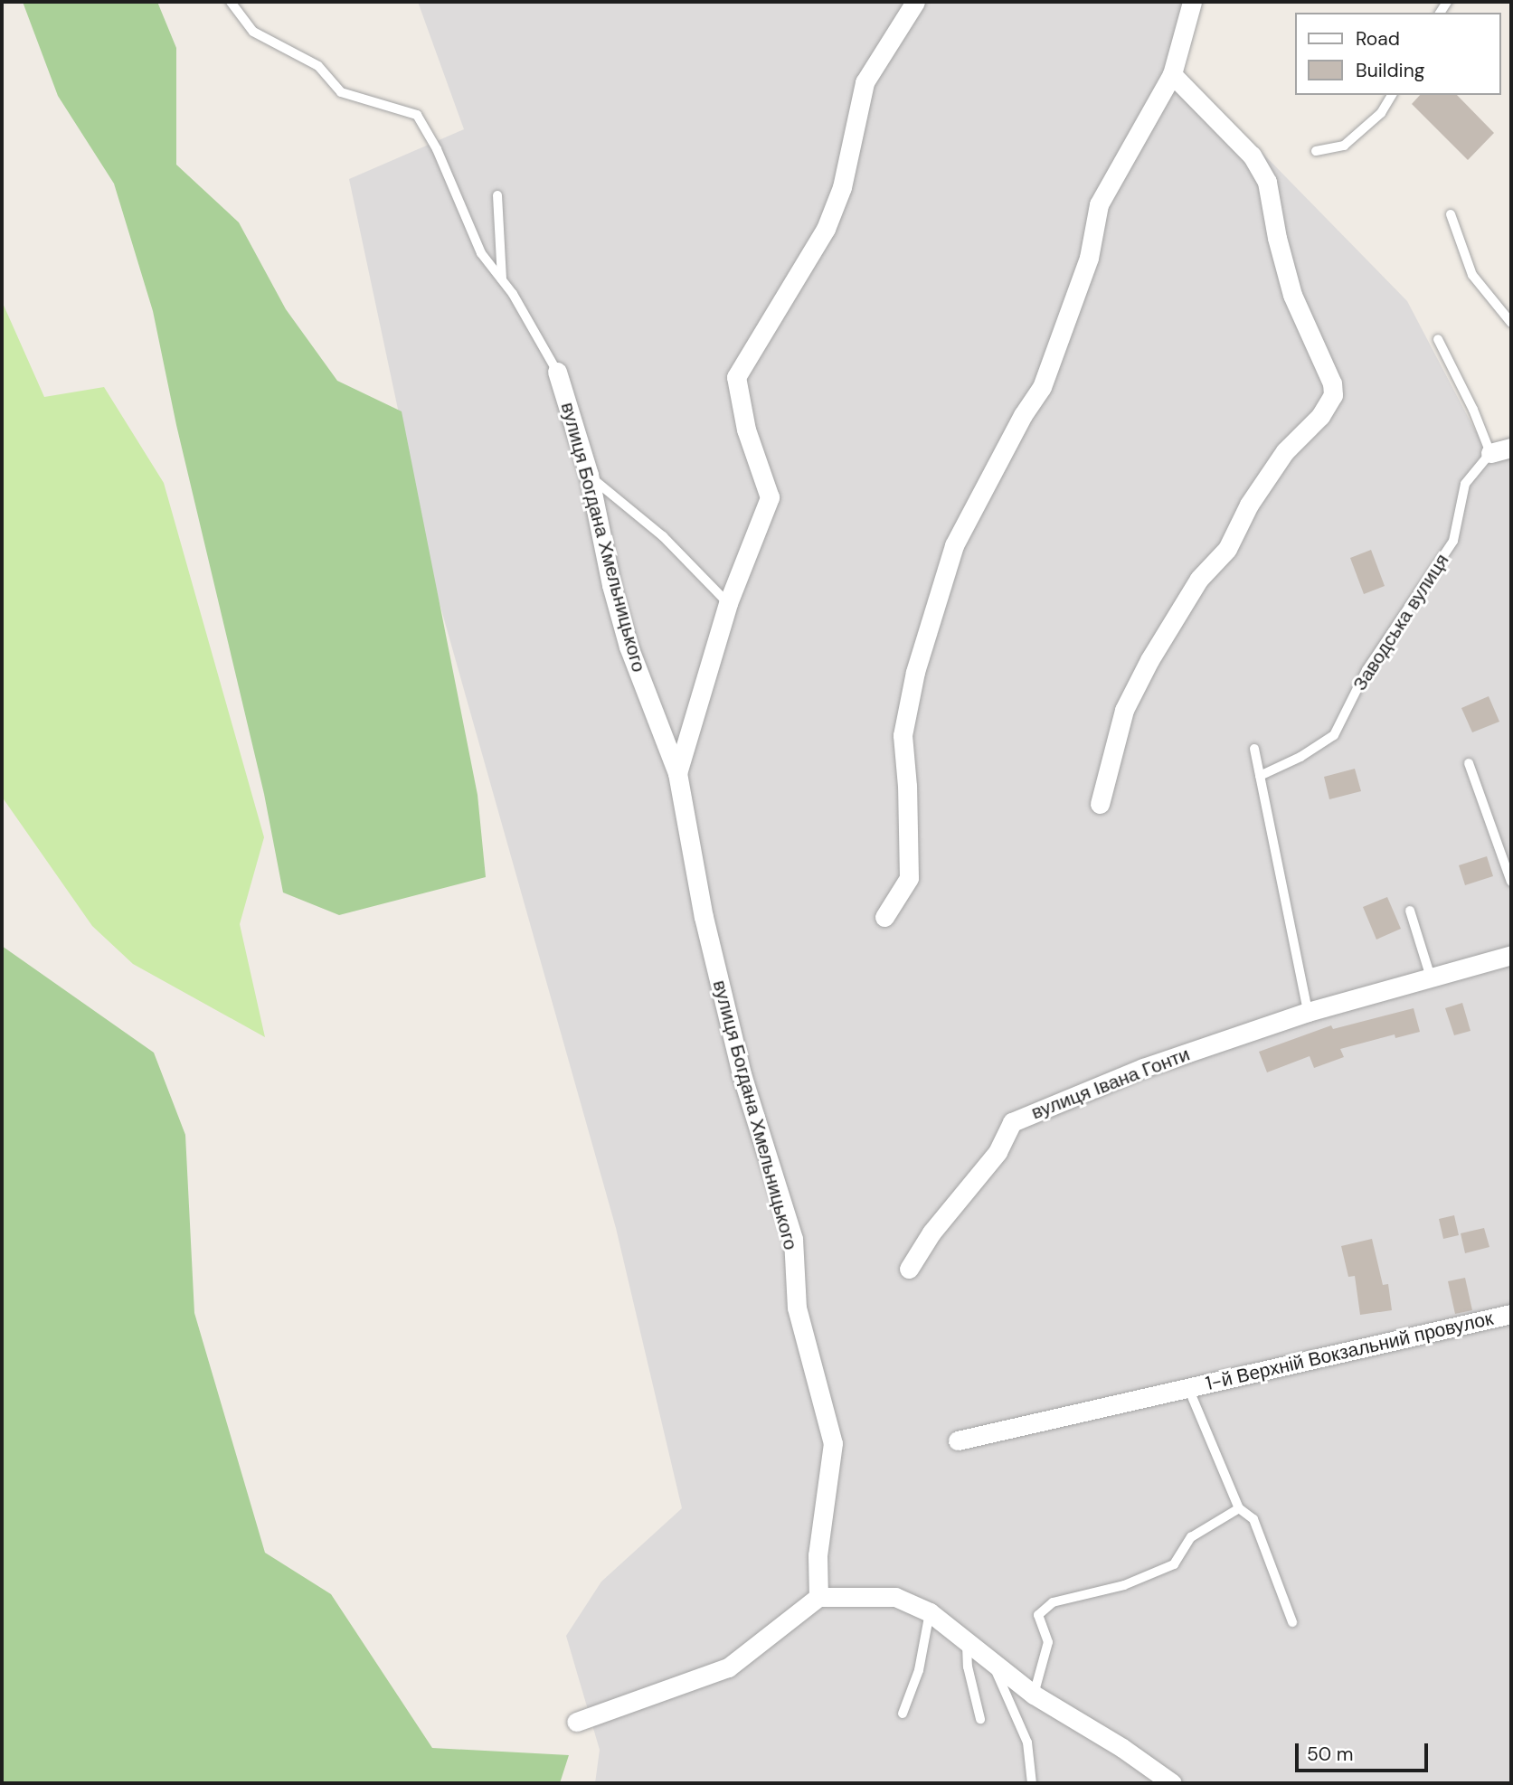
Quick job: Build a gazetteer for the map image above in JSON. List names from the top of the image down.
{
  "streets": {
    "street": ["вулиця Богдана Хмельницького", "вулиця Івана Гонти", "1-й Верхній Вокзальний провулок"],
    "lane": ["Заводська вулиця"]
  },
  "legend": ["Road", "Building"],
  "scale_bar": "50 m"
}
